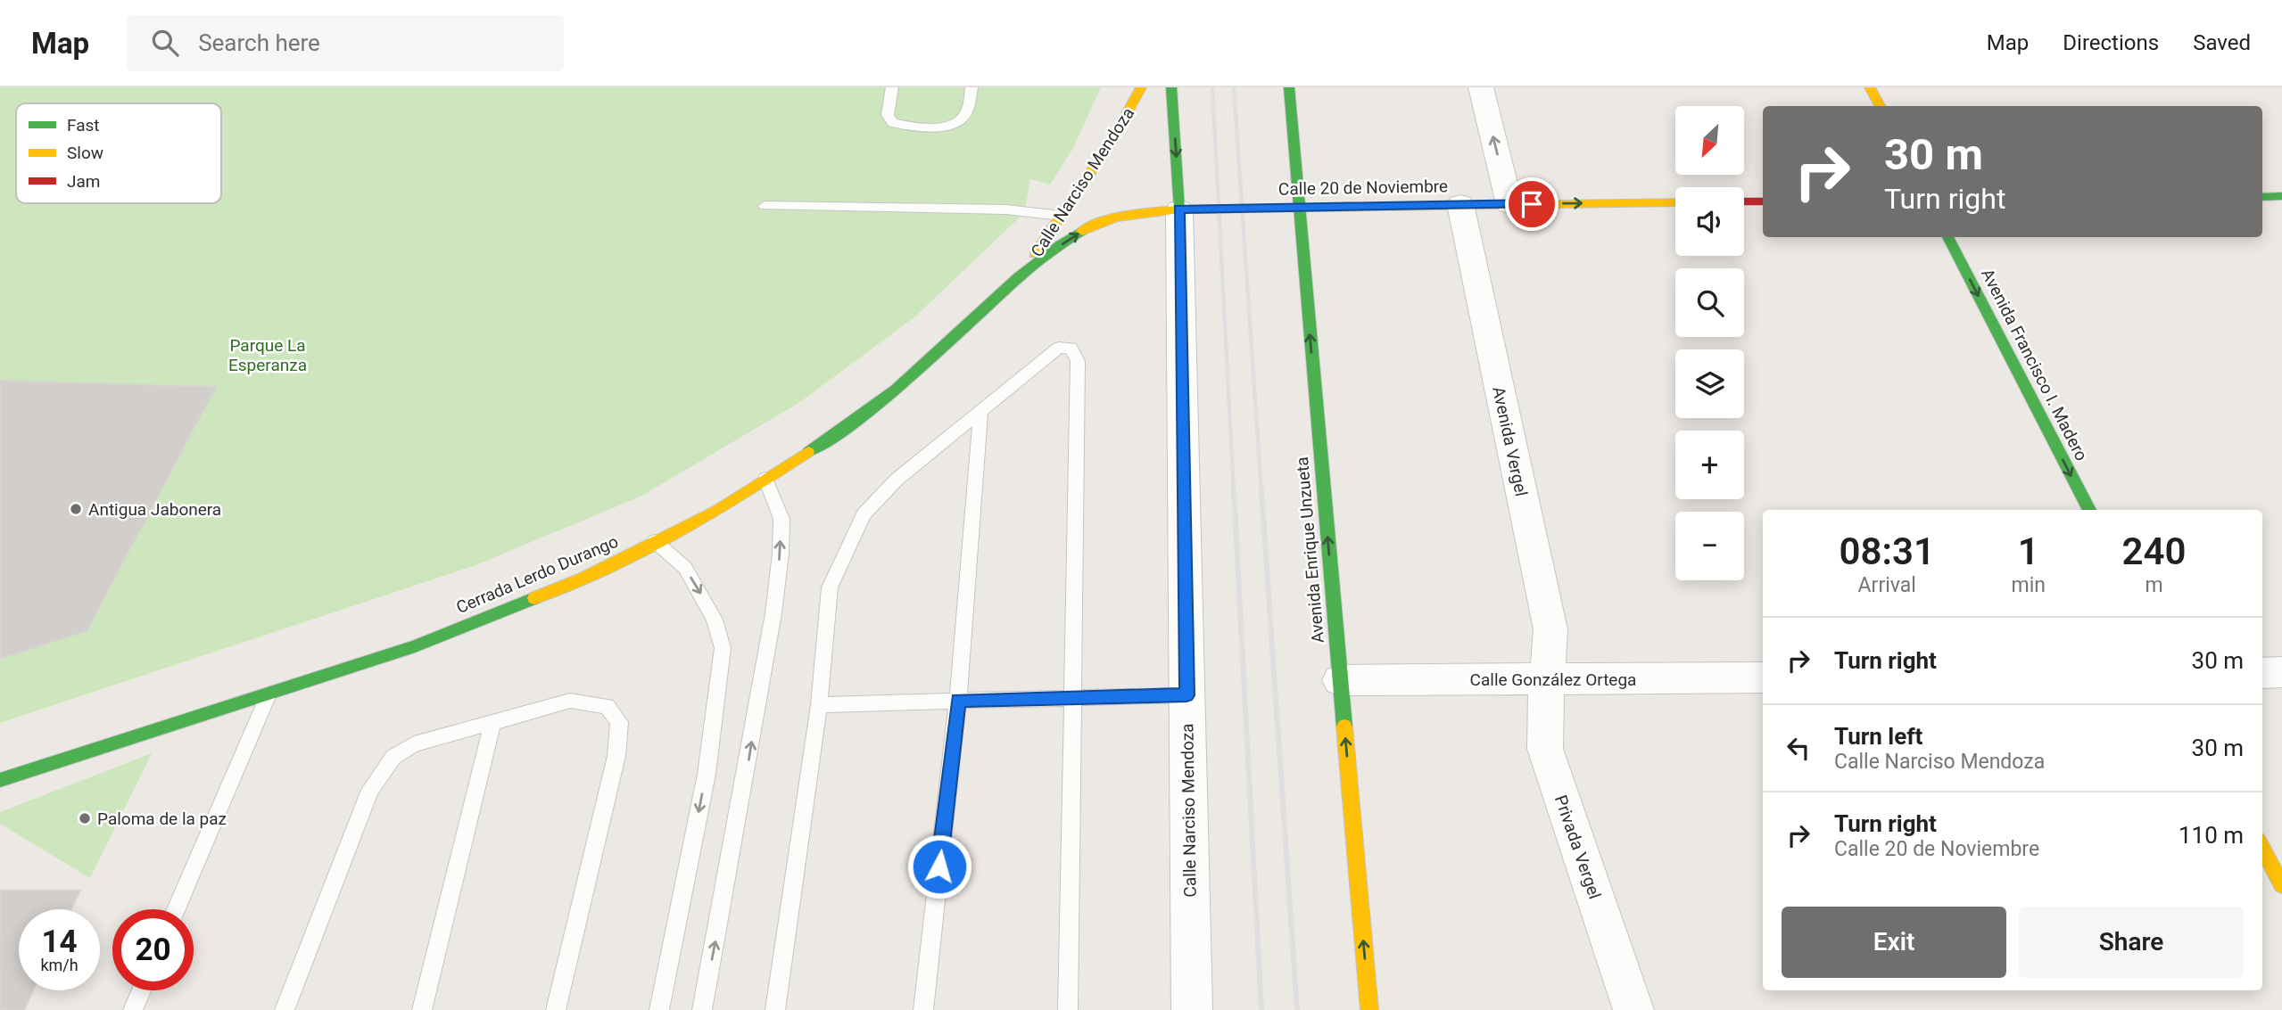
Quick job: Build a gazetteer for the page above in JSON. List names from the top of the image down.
{
  "streets": {
    "main road": [
      "Calle Narciso Mendoza",
      "Calle 20 de Noviembre",
      "Avenida Francisco I. Madero",
      "Avenida Enrique Unzueta",
      "Cerrada Lerdo Durango"
    ],
    "street": ["Avenida Vergel", "Calle González Ortega", "Privada Vergel"]
  },
  "crossings": [
    ["Calle Narciso Mendoza", "Calle 20 de Noviembre"],
    ["Calle Narciso Mendoza", "Cerrada Lerdo Durango"],
    ["Calle 20 de Noviembre", "Avenida Vergel"],
    ["Calle 20 de Noviembre", "Avenida Enrique Unzueta"],
    ["Calle 20 de Noviembre", "Cerrada Lerdo Durango"],
    ["Avenida Vergel", "Calle González Ortega"],
    ["Avenida Vergel", "Privada Vergel"],
    ["Avenida Enrique Unzueta", "Calle González Ortega"],
    ["Calle González Ortega", "Privada Vergel"]
  ],
  "one_way": ["Calle 20 de Noviembre", "Avenida Francisco I. Madero", "Avenida Enrique Unzueta"],
  "parks": ["Parque La Esperanza"],
  "places": ["Antigua Jabonera", "Paloma de la paz"],
  "legend": ["Fast", "Slow", "Jam"],
  "north": "bottom left",
  "page": {
    "header": "Map",
    "search": "Search here",
    "nav": ["Map", "Directions", "Saved"],
    "map_buttons": ["+", "−"],
    "turn": ["30 m", "Turn right"],
    "eta": [
      "08:31",
      "Arrival",
      "1",
      "min",
      "240",
      "m"
    ],
    "list": [
      {
        "name": "Turn right",
        "value": "30 m"
      },
      {
        "name": "Turn left",
        "note": "Calle Narciso Mendoza",
        "value": "30 m"
      },
      {
        "name": "Turn right",
        "note": "Calle 20 de Noviembre",
        "value": "110 m"
      }
    ],
    "buttons": ["Exit", "Share"],
    "speed": "14 km/h",
    "limit": "20"
  }
}
